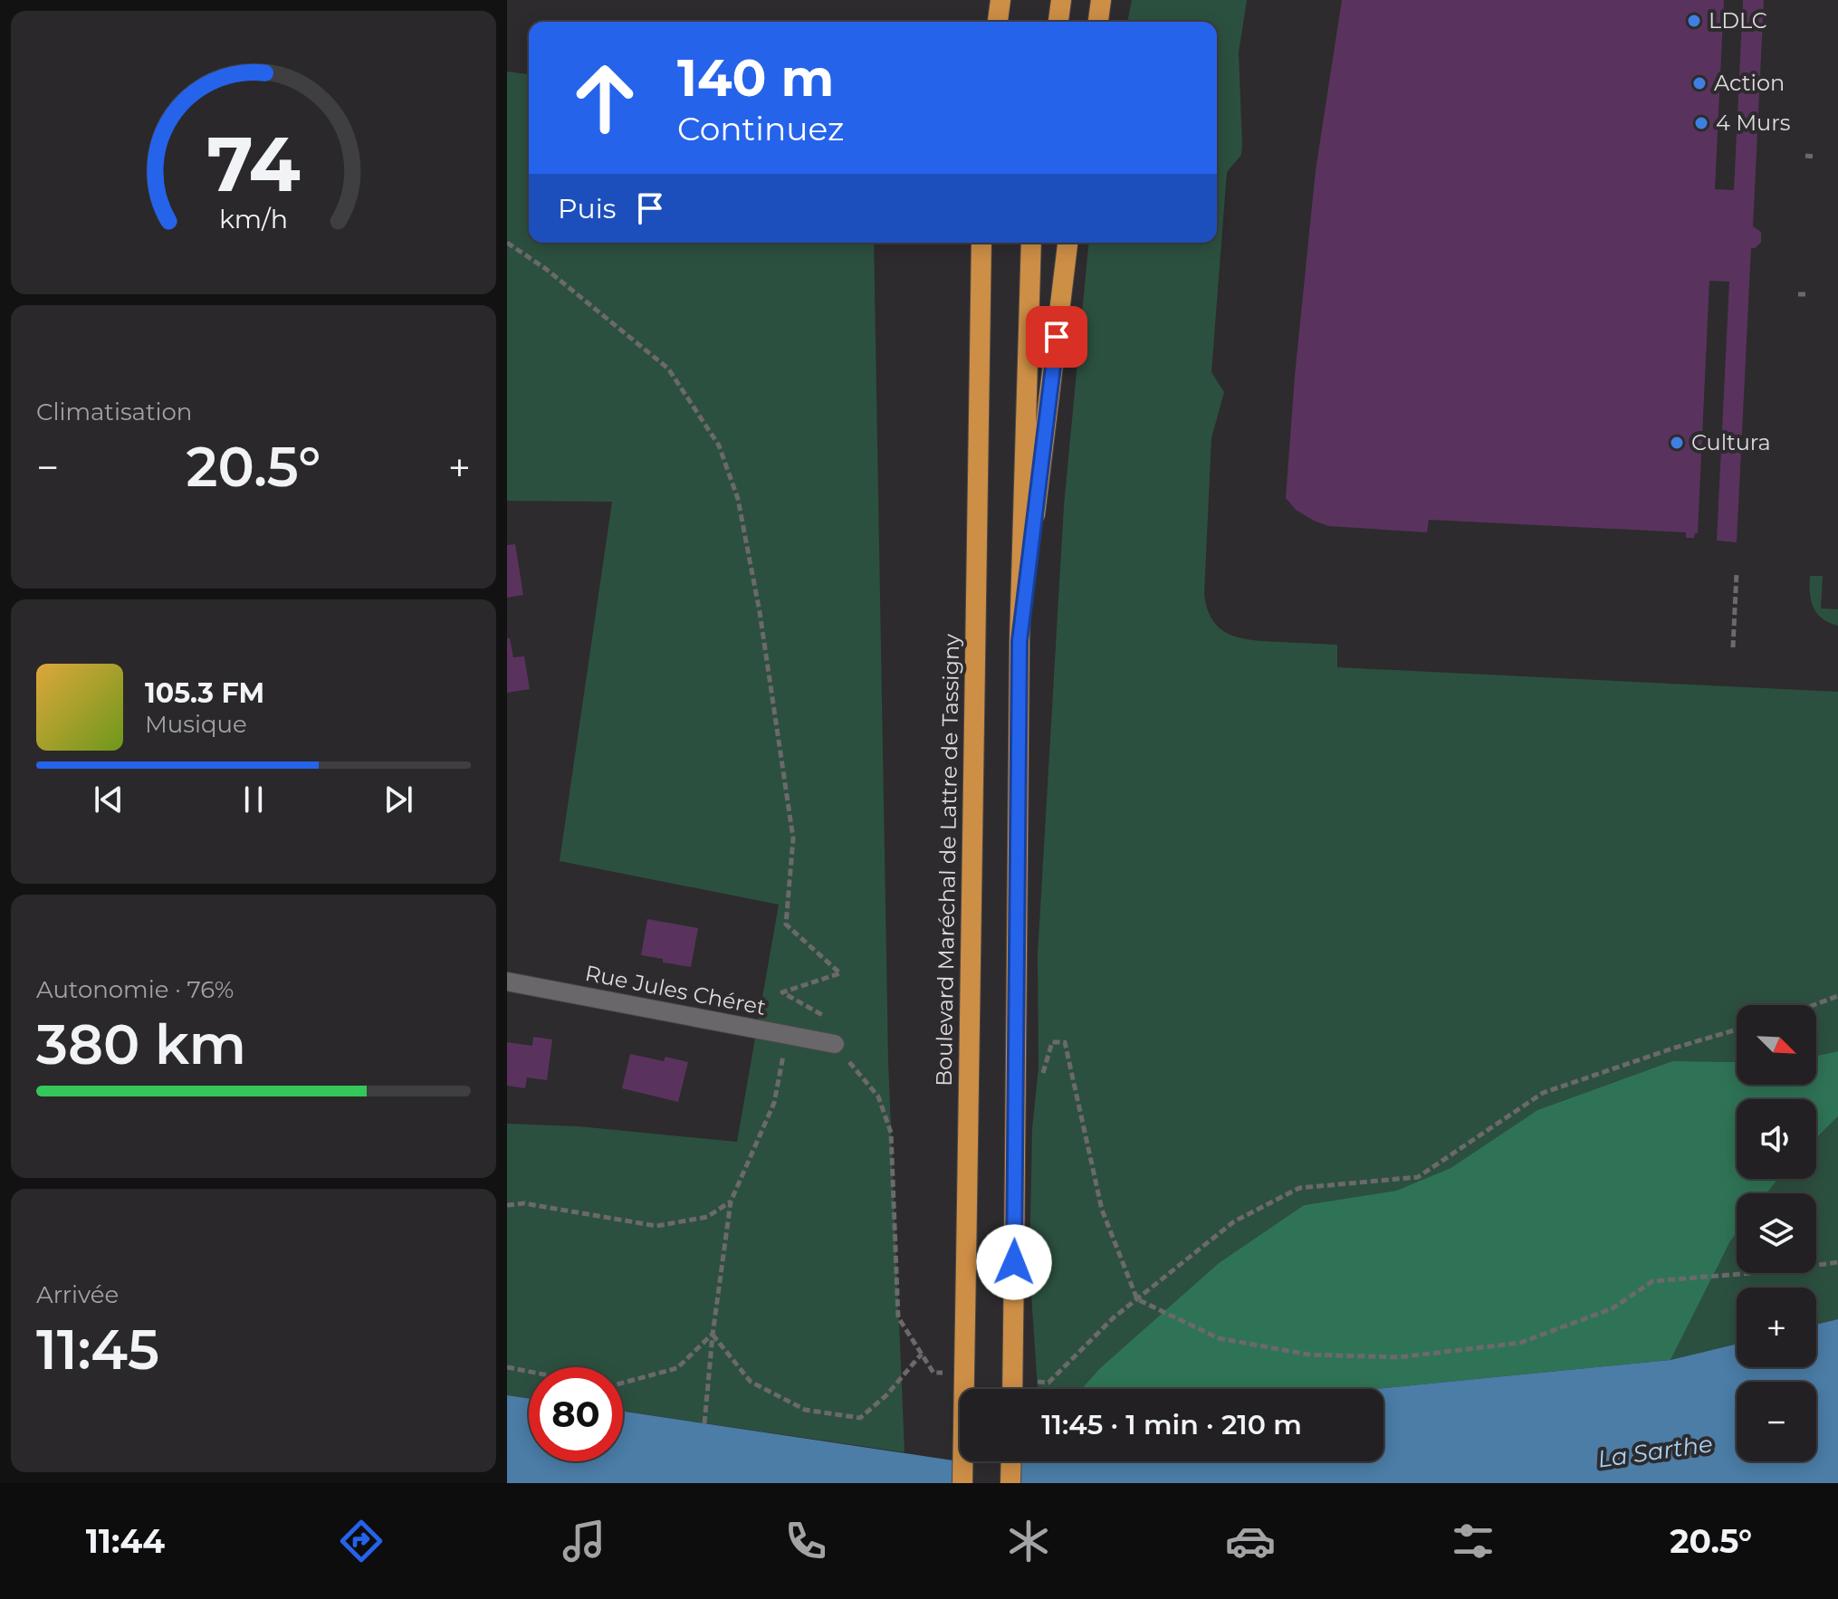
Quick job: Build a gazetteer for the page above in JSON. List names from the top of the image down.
{
  "streets": {
    "highway": ["Boulevard Maréchal de Lattre de Tassigny"],
    "street": ["Rue Jules Chéret"]
  },
  "water": ["La Sarthe"],
  "places": [
    "LDLC",
    "Action",
    "4 Murs",
    "Cultura"
  ],
  "north": "bottom right",
  "page": {
    "turn": ["140 m", "Continuez"],
    "then": "Puis",
    "tile": [
      "Climatisation",
      ["Autonomie · 76%", "380 km"],
      ["Arrivée", "11:45"]
    ],
    "heat": ["−", "20.5°", "+"],
    "song": ["105.3 FM", "Musique"],
    "map_buttons": ["+", "−"],
    "limit": "80",
    "trip": "11:45 · 1 min · 210 m",
    "tabs": ["11:44", "20.5°"],
    "gauge": ["74", "km/h"]
  }
}
